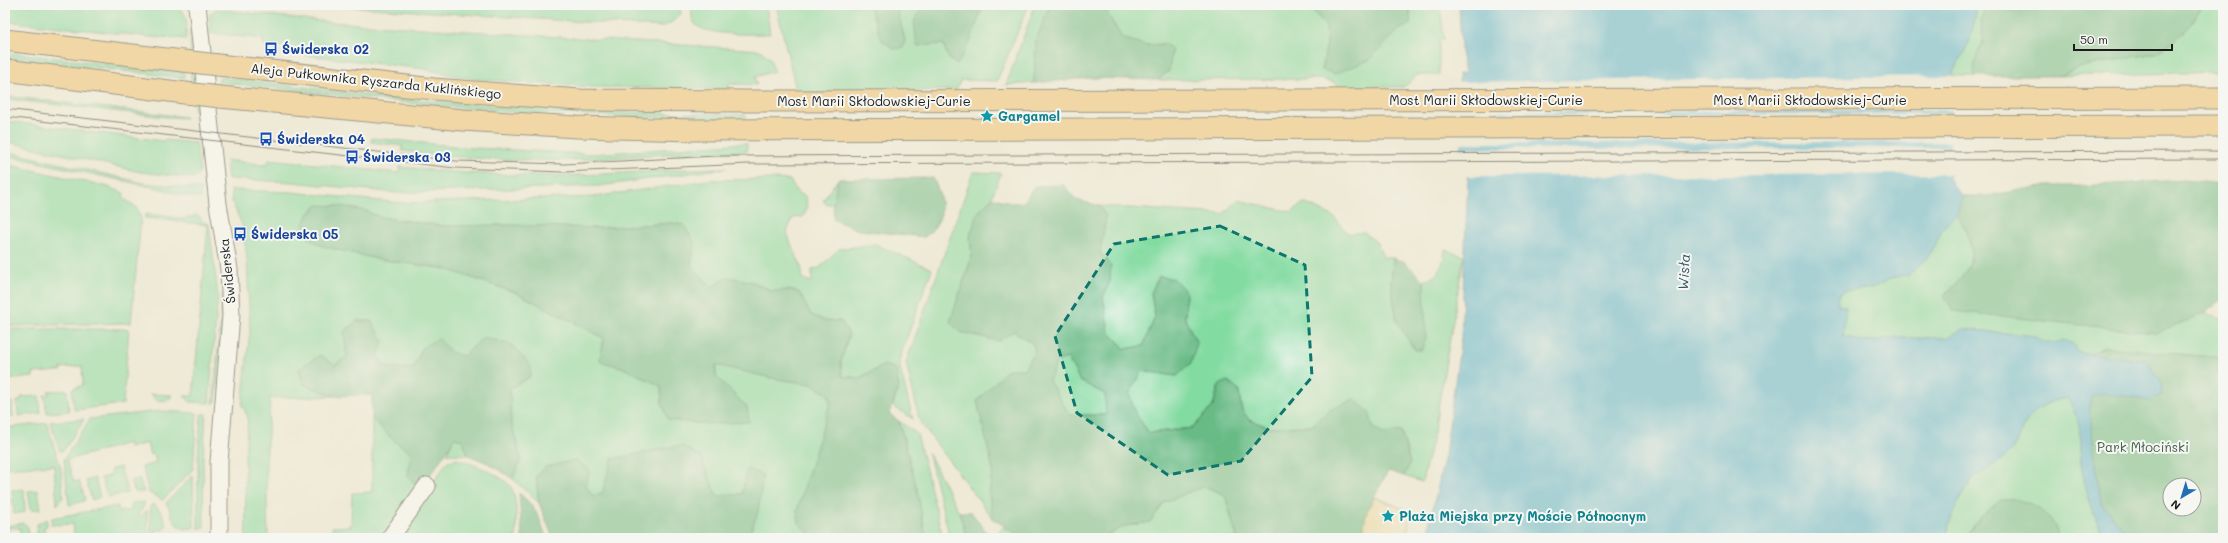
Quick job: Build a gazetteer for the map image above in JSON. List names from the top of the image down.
{
  "streets": {
    "main road": ["Aleja Pułkownika Ryszarda Kuklińskiego", "Most Marii Skłodowskiej-Curie"],
    "street": ["Świderska"]
  },
  "crossings": [
    ["Aleja Pułkownika Ryszarda Kuklińskiego", "Most Marii Skłodowskiej-Curie"]
  ],
  "water": ["Wisła"],
  "parks": ["Park Młociński"],
  "places": {
    "bus stop": [
      "Świderska 02",
      "Świderska 04",
      "Świderska 03",
      "Świderska 05"
    ],
    "place": ["Gargamel", "Plaża Miejska przy Moście Północnym"]
  },
  "scale_bar": "50 m",
  "north": "bottom left"
}
